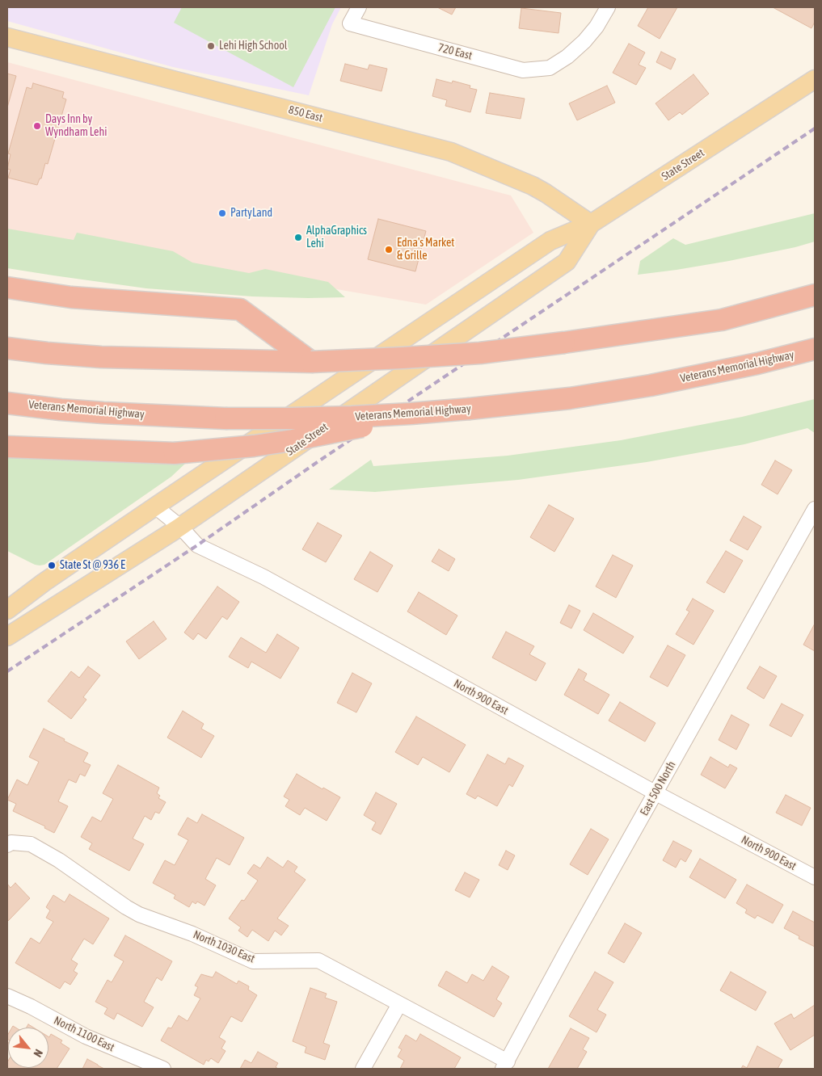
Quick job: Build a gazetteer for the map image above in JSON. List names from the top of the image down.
{
  "streets": {
    "highway": ["Veterans Memorial Highway"],
    "main road": ["850 East", "State Street"],
    "street": [
      "720 East",
      "North 900 East",
      "East 500 North",
      "North 1030 East",
      "North 1100 East"
    ]
  },
  "crossings": [
    ["850 East", "State Street"],
    ["State Street", "North 900 East"],
    ["North 900 East", "East 500 North"],
    ["East 500 North", "North 1030 East"]
  ],
  "places": [
    "Lehi High School",
    "Days Inn by Wyndham Lehi",
    "PartyLand",
    "AlphaGraphics Lehi",
    "Edna's Market & Grille",
    "State St @ 936 E"
  ],
  "north": "bottom right"
}
